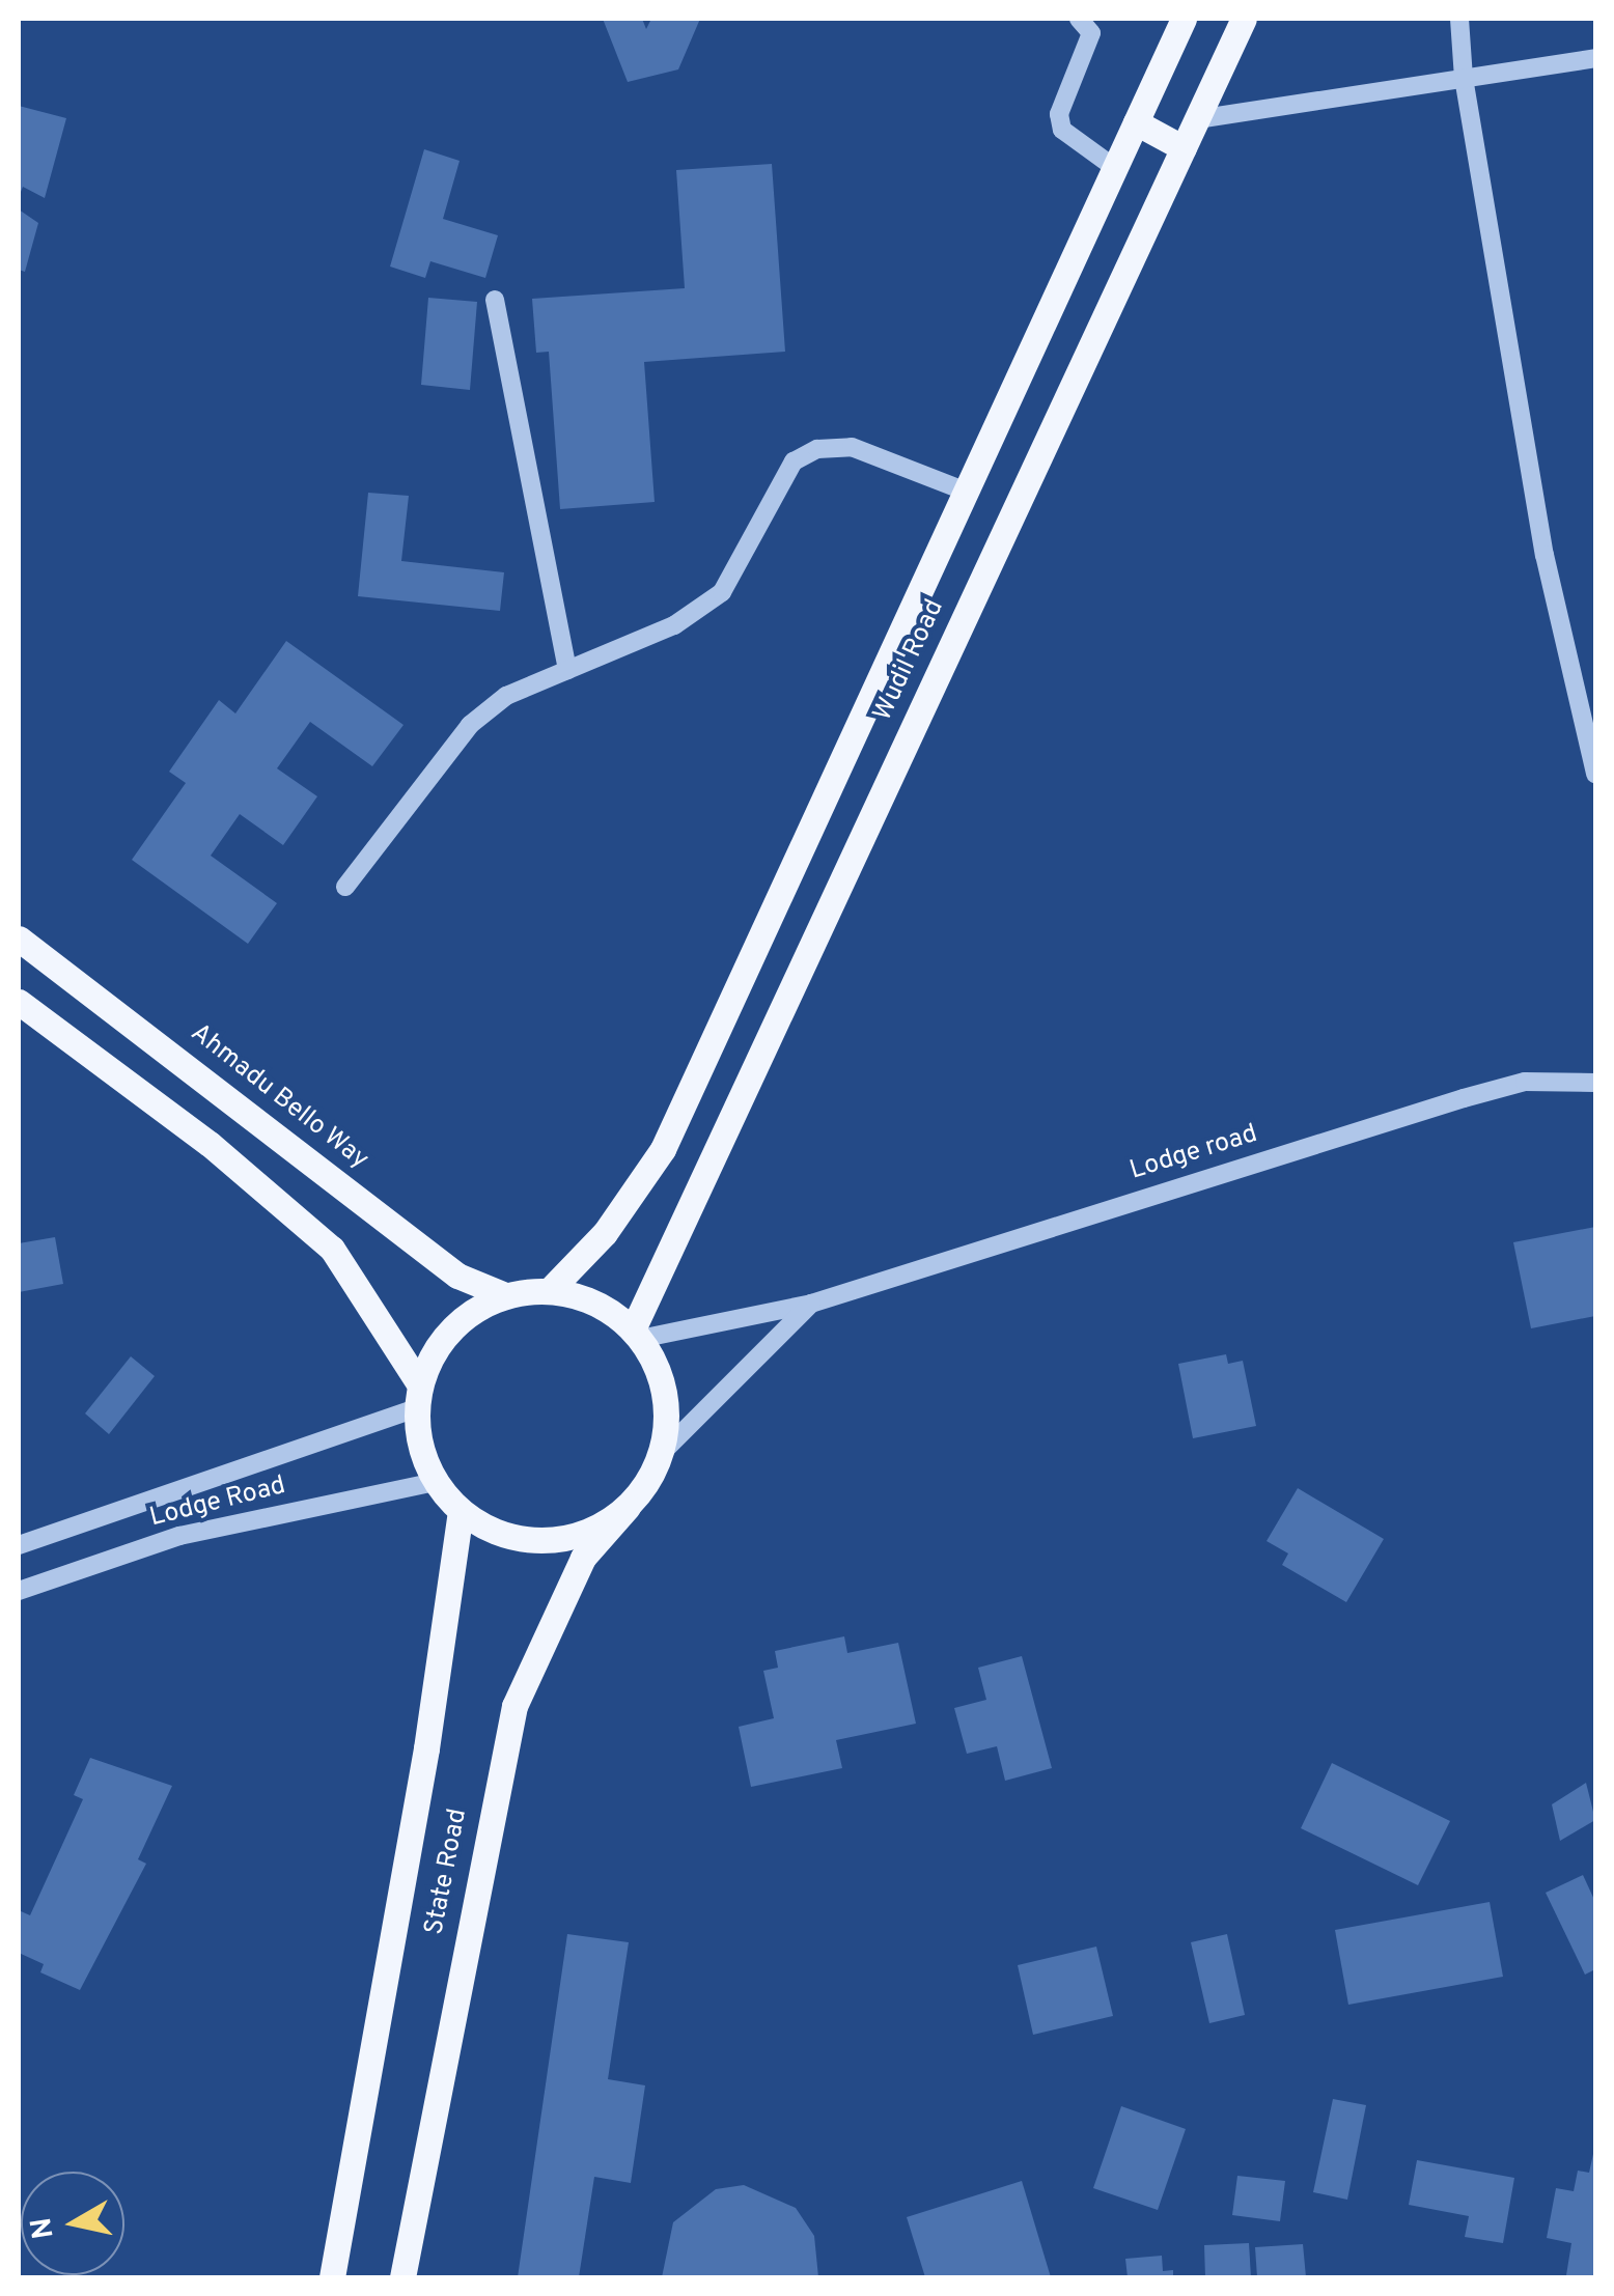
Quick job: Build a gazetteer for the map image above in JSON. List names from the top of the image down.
{
  "streets": {
    "main road": ["Wudil Road", "Ahmadu Bello Way", "State Road"],
    "street": ["Lodge road", "Lodge Road"]
  },
  "crossings": [
    ["Wudil Road", "Ahmadu Bello Way"],
    ["Wudil Road", "Lodge road"],
    ["Wudil Road", "Lodge Road"],
    ["Wudil Road", "State Road"],
    ["Ahmadu Bello Way", "Lodge road"],
    ["Ahmadu Bello Way", "Lodge Road"],
    ["Ahmadu Bello Way", "State Road"],
    ["Lodge road", "Lodge Road"],
    ["Lodge road", "State Road"],
    ["Lodge Road", "State Road"]
  ],
  "north": "left"
}
